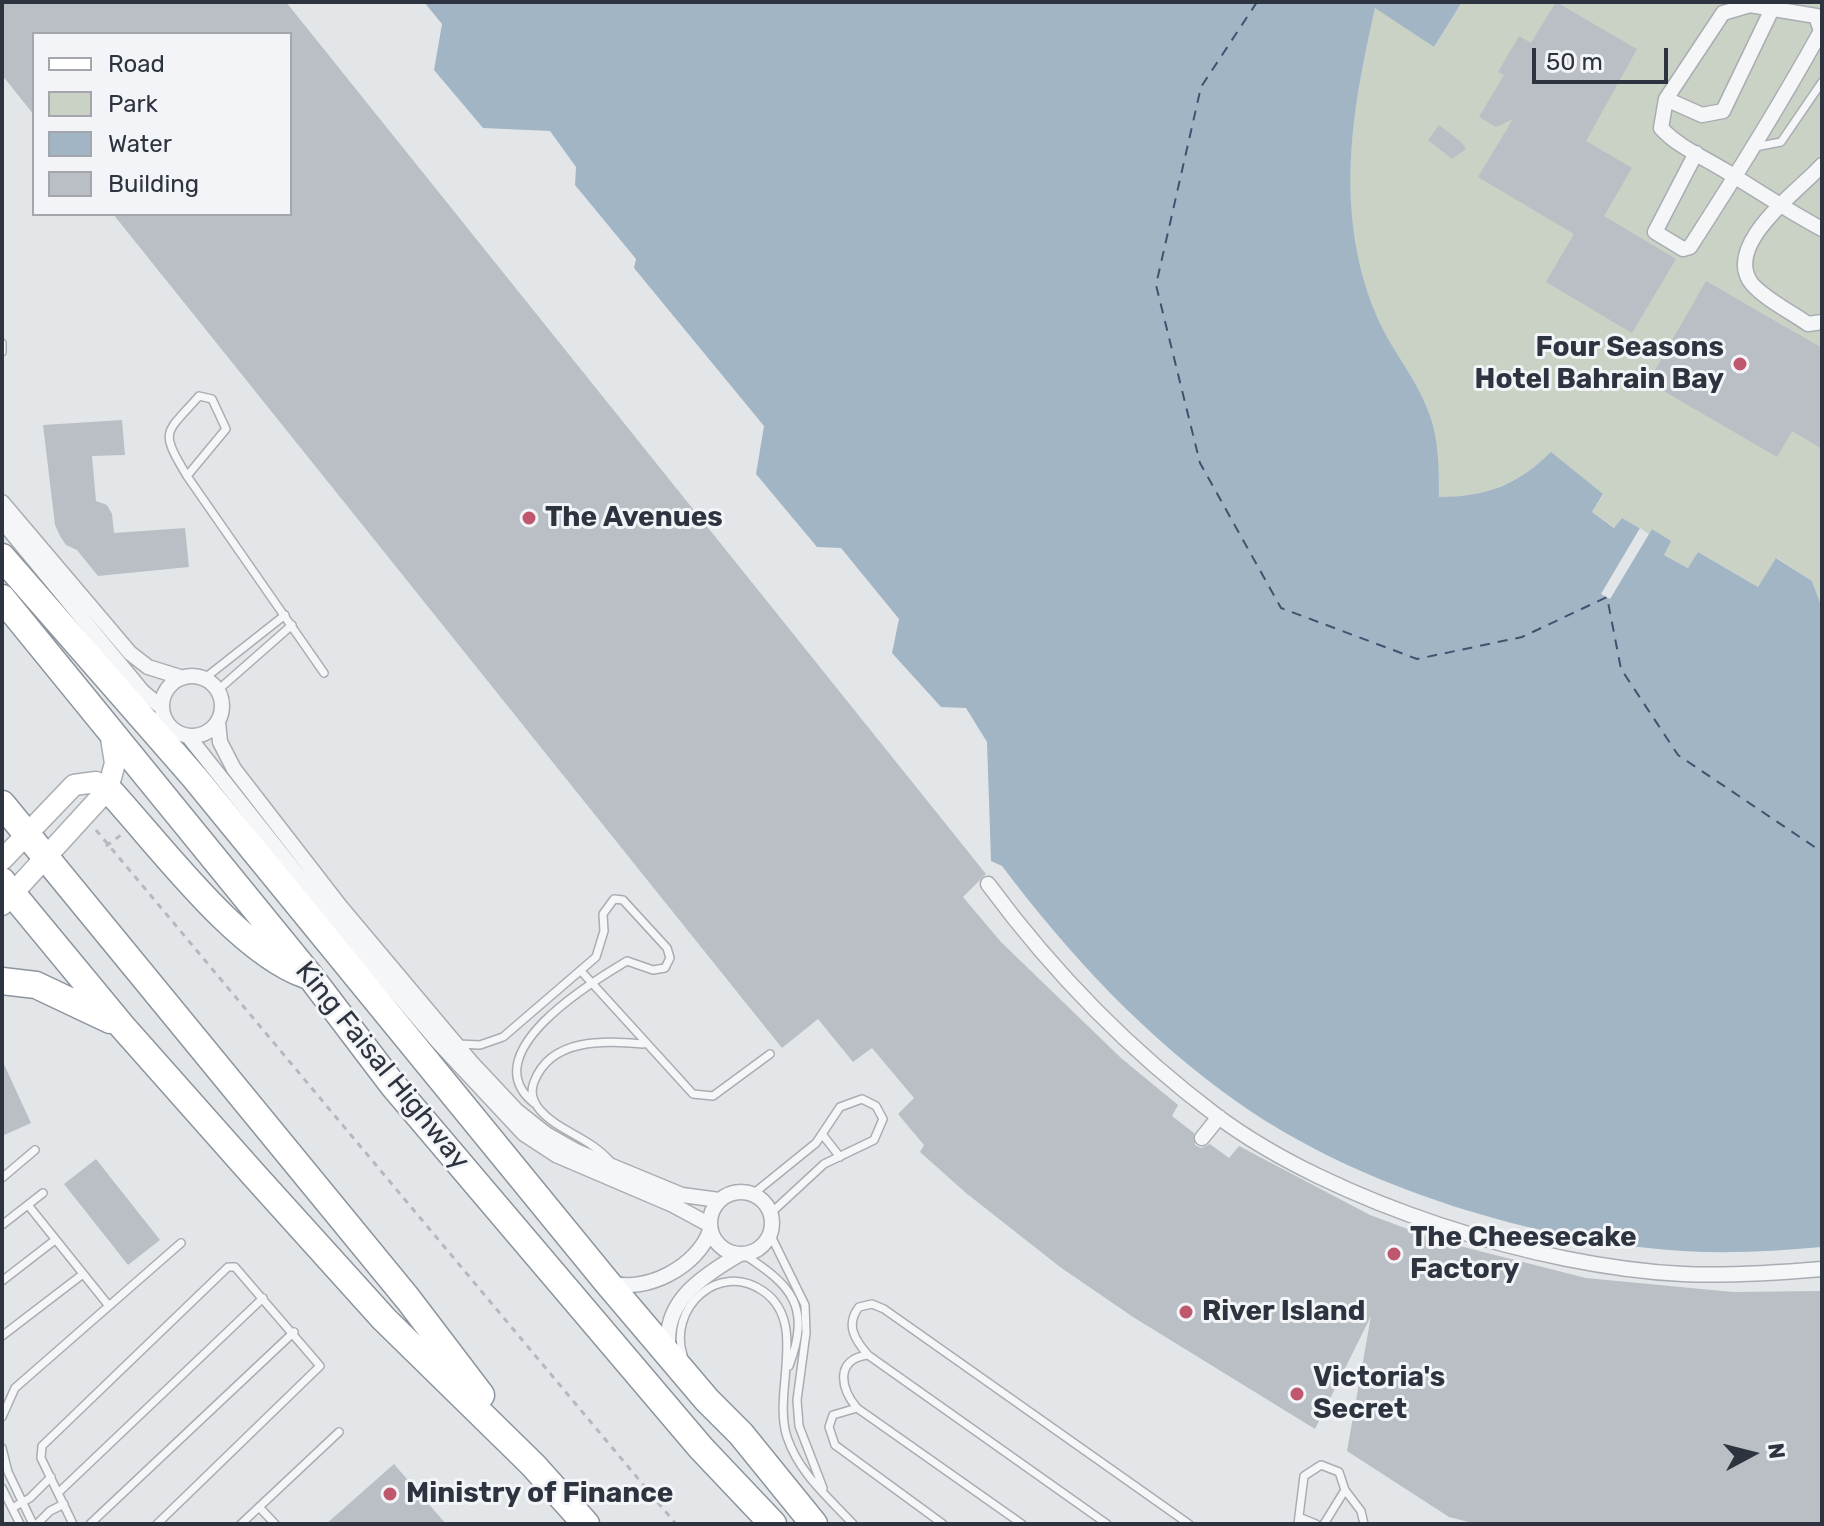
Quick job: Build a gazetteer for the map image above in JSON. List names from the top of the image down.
{
  "streets": {
    "highway": ["King Faisal Highway"]
  },
  "places": [
    "Four Seasons Hotel Bahrain Bay",
    "The Avenues",
    "The Cheesecake Factory",
    "River Island",
    "Victoria's Secret",
    "Ministry of Finance"
  ],
  "legend": [
    "Road",
    "Park",
    "Water",
    "Building"
  ],
  "scale_bar": "50 m",
  "north": "right"
}
